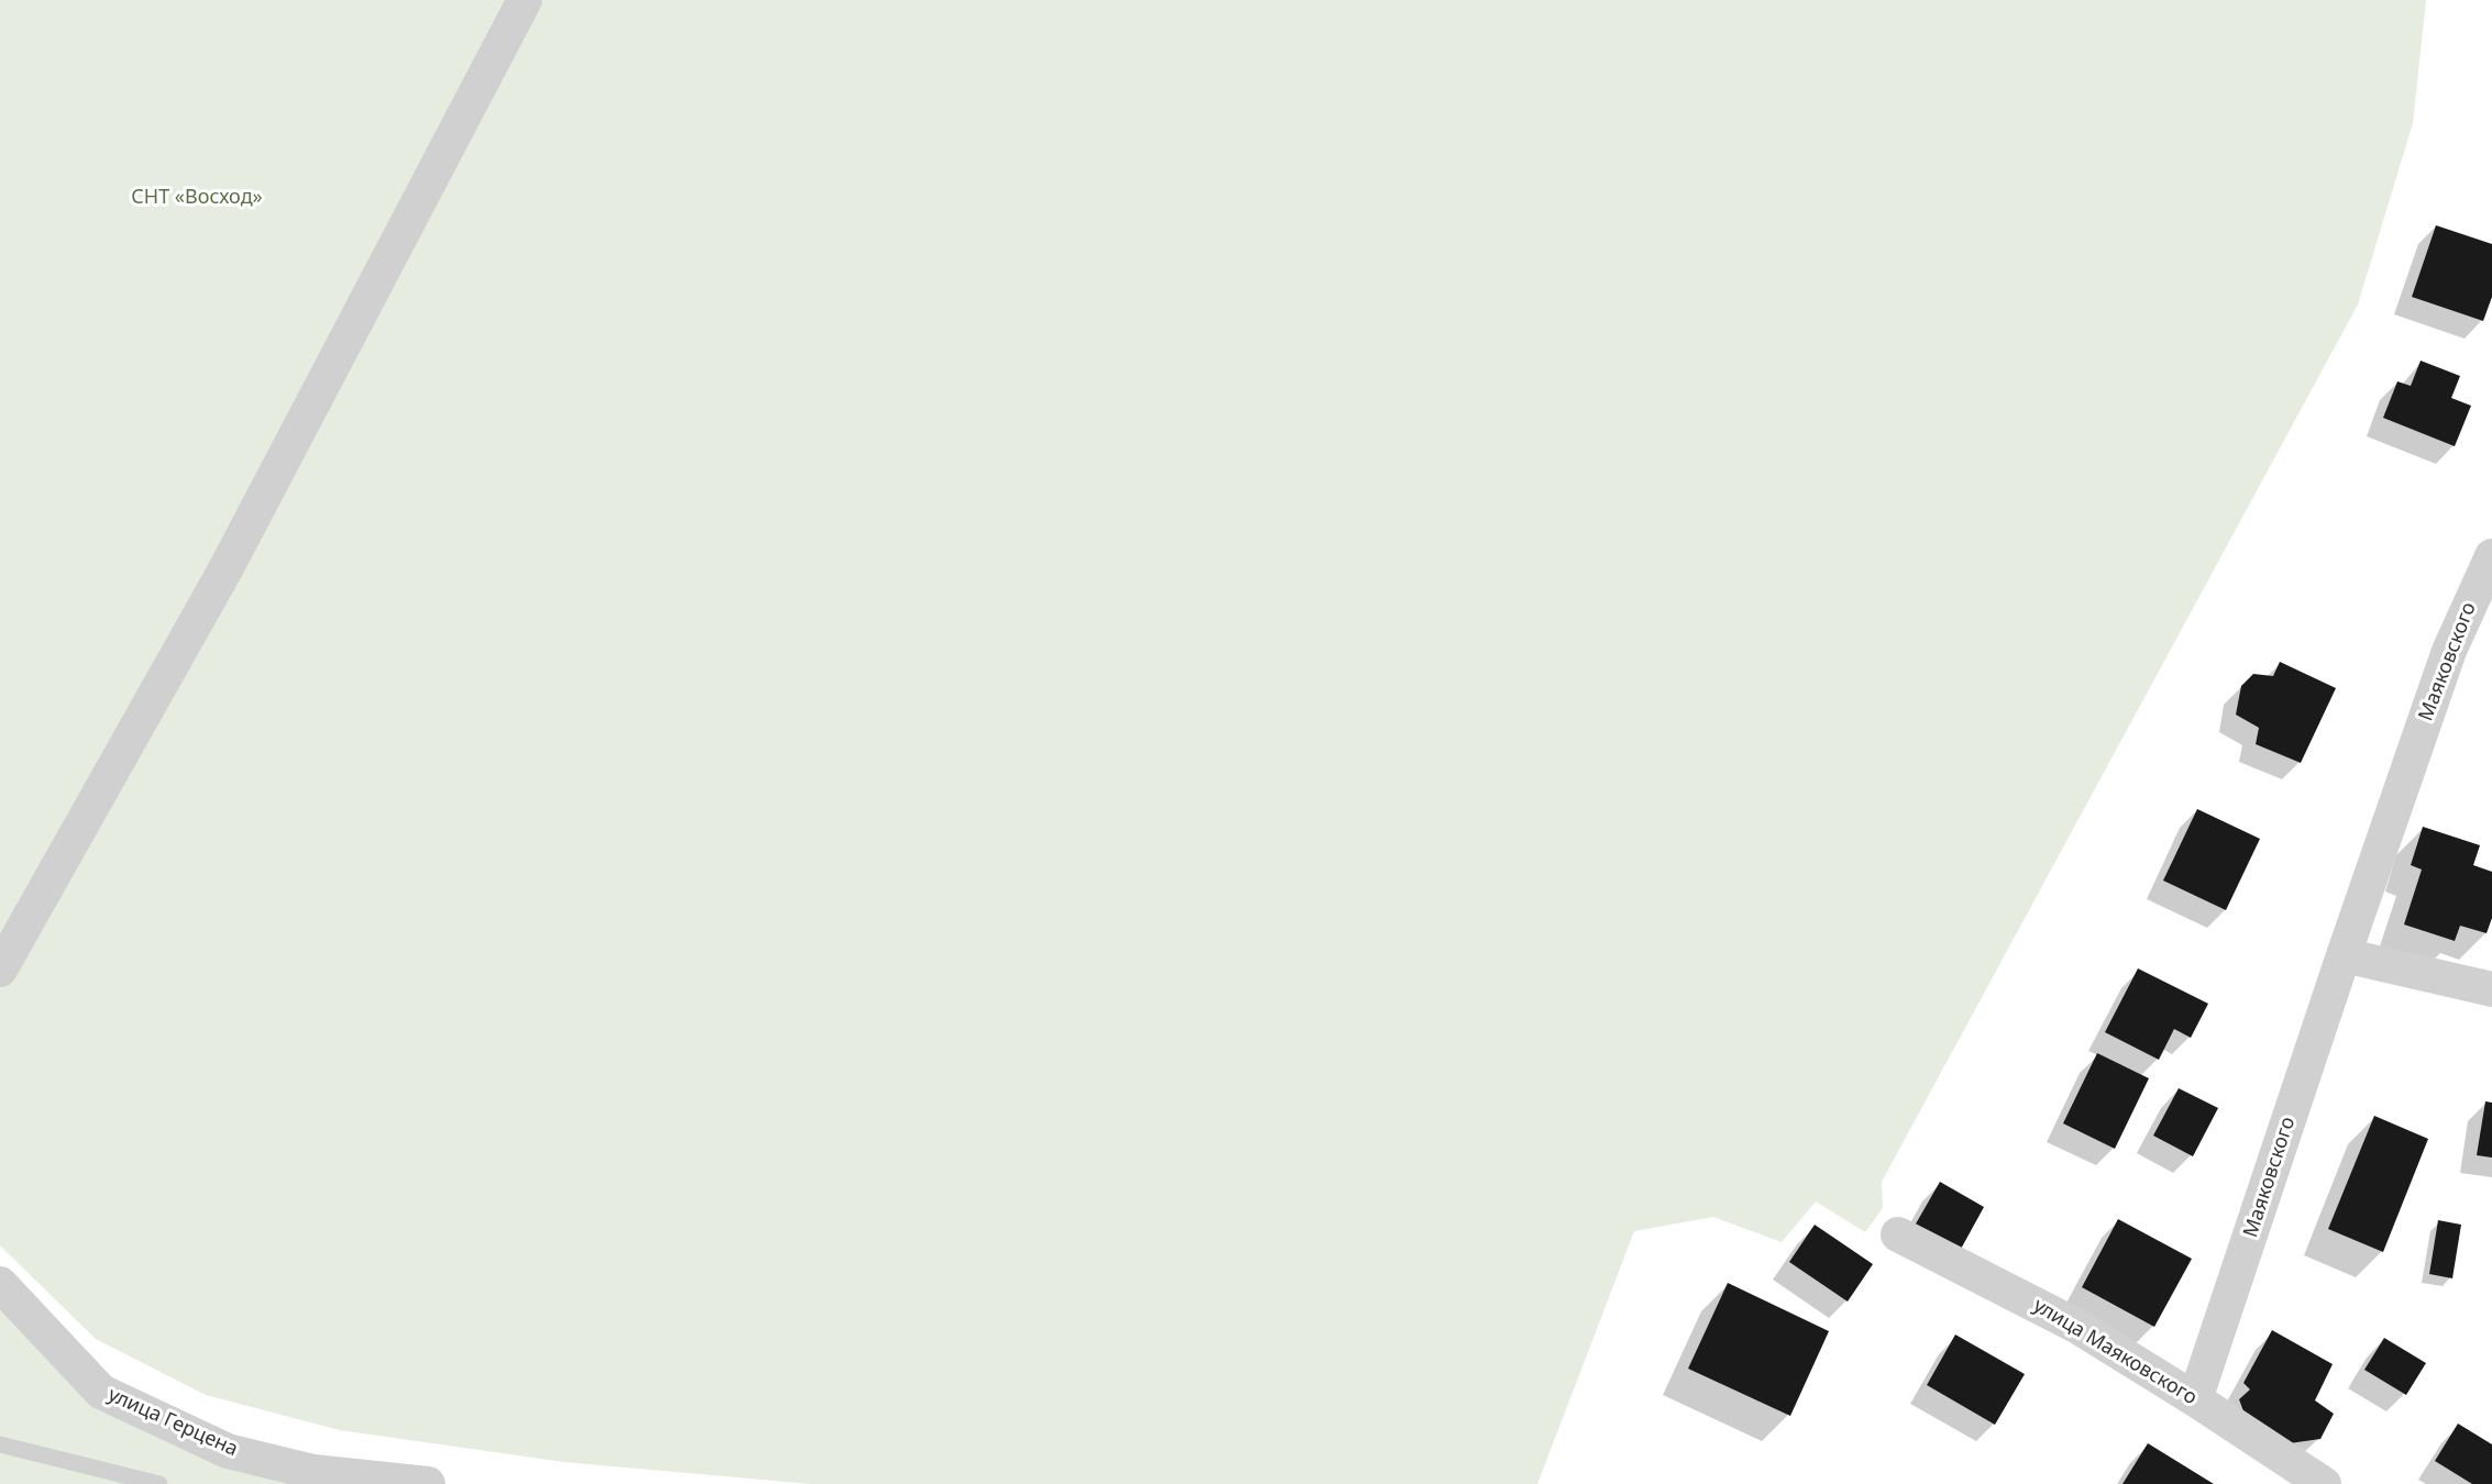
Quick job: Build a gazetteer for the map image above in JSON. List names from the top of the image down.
{
  "streets": {
    "street": ["Маяковского", "улица Маяковского", "улица Герцена"]
  },
  "crossings": [
    ["Маяковского", "улица Маяковского"]
  ],
  "parks": ["СНТ «Восход»"]
}
